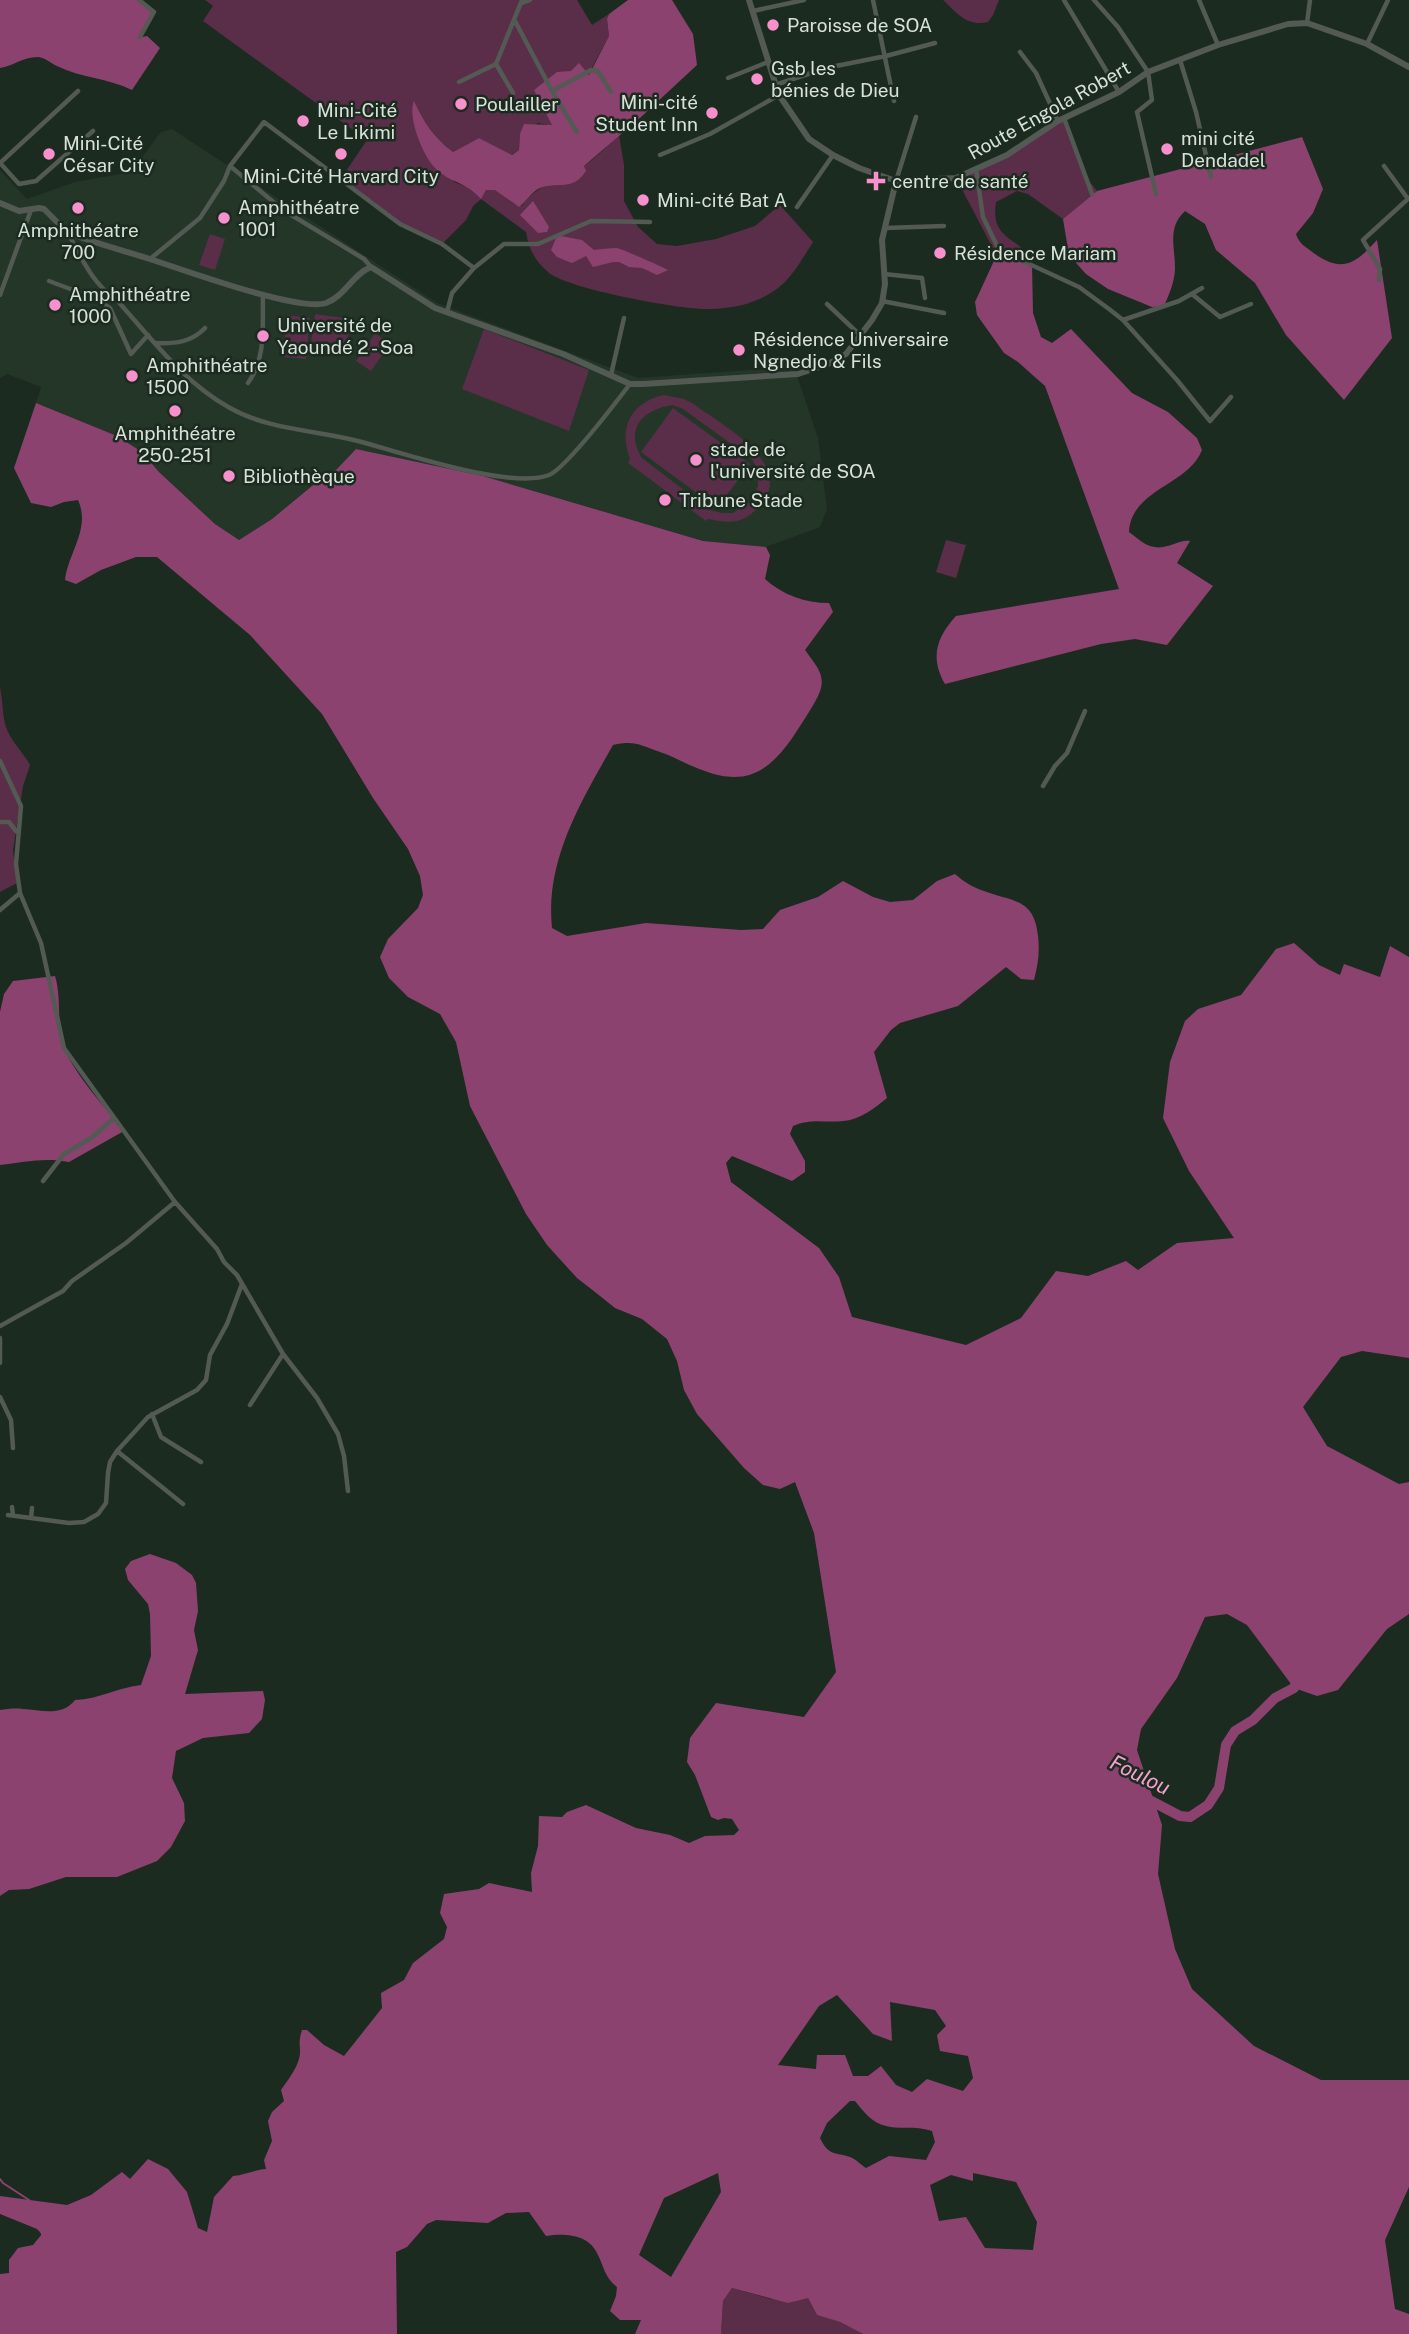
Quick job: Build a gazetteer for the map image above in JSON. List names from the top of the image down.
{
  "streets": {
    "street": ["Route Engola Robert"]
  },
  "water": ["Foulou"],
  "places": {
    "other": [
      "Paroisse de SOA",
      "Gsb les bénies de Dieu",
      "Poulailler",
      "Mini-cité Student Inn",
      "Mini-Cité Le Likimi",
      "mini cité Dendadel",
      "Mini-Cité César City",
      "Mini-Cité Harvard City",
      "Mini-cité Bat A",
      "Amphithéatre 700",
      "Amphithéatre 1001",
      "Résidence Mariam",
      "Amphithéatre 1000",
      "Université de Yaoundé 2 - Soa",
      "Résidence Universaire Ngnedjo & Fils",
      "Amphithéatre 1500",
      "Amphithéatre 250-251",
      "stade de l'université de SOA",
      "Bibliothèque",
      "Tribune Stade"
    ],
    "health": ["centre de santé"]
  }
}
